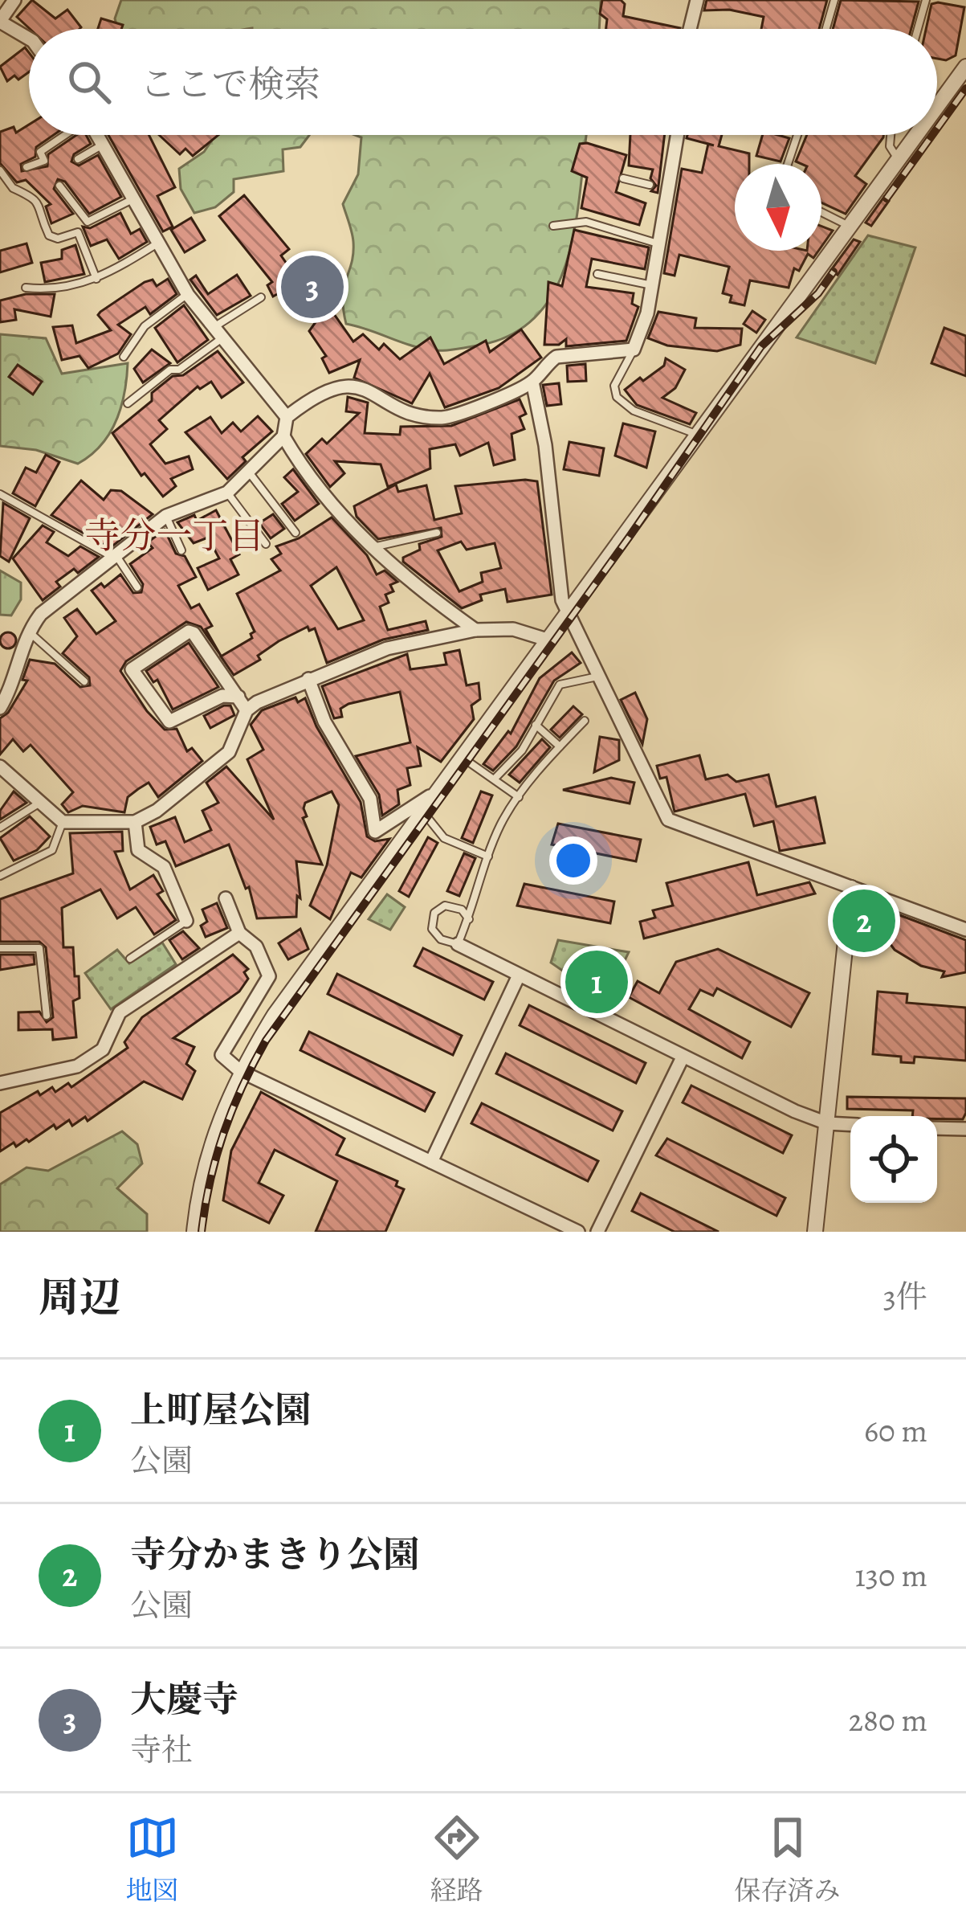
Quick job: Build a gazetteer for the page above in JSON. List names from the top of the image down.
{
  "districts": ["寺分一丁目"],
  "north": "bottom",
  "page": {
    "search": "ここで検索",
    "pins": ["3", "2", "1"],
    "heading": ["周辺", "3件"],
    "list": [
      {
        "mark": "1",
        "name": "上町屋公園",
        "note": "公園",
        "value": "60 m"
      },
      {
        "mark": "2",
        "name": "寺分かまきり公園",
        "note": "公園",
        "value": "130 m"
      },
      {
        "mark": "3",
        "name": "大慶寺",
        "note": "寺社",
        "value": "280 m"
      }
    ],
    "nav": ["地図", "経路", "保存済み"]
  }
}
